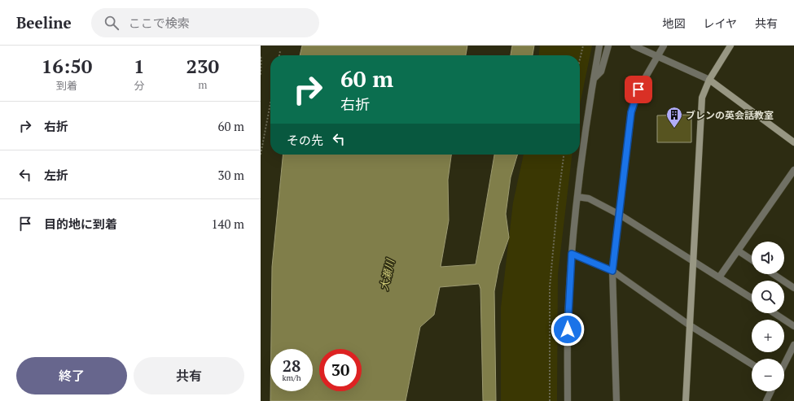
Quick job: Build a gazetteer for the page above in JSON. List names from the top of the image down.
{
  "water": ["大瀬川"],
  "places": {
    "building": ["ブレンの英会話教室"]
  },
  "page": {
    "header": "Beeline",
    "search": "ここで検索",
    "nav": ["地図", "レイヤ", "共有"],
    "eta": [
      "16:50",
      "到着",
      "1",
      "分",
      "230",
      "m"
    ],
    "turn": ["60 m", "右折"],
    "list": [
      {
        "name": "右折",
        "value": "60 m"
      },
      {
        "name": "左折",
        "value": "30 m"
      },
      {
        "name": "目的地に到着",
        "value": "140 m"
      }
    ],
    "then": "その先",
    "map_buttons": ["+", "−"],
    "speed": "28 km/h",
    "limit": "30",
    "buttons": ["終了", "共有"]
  }
}
